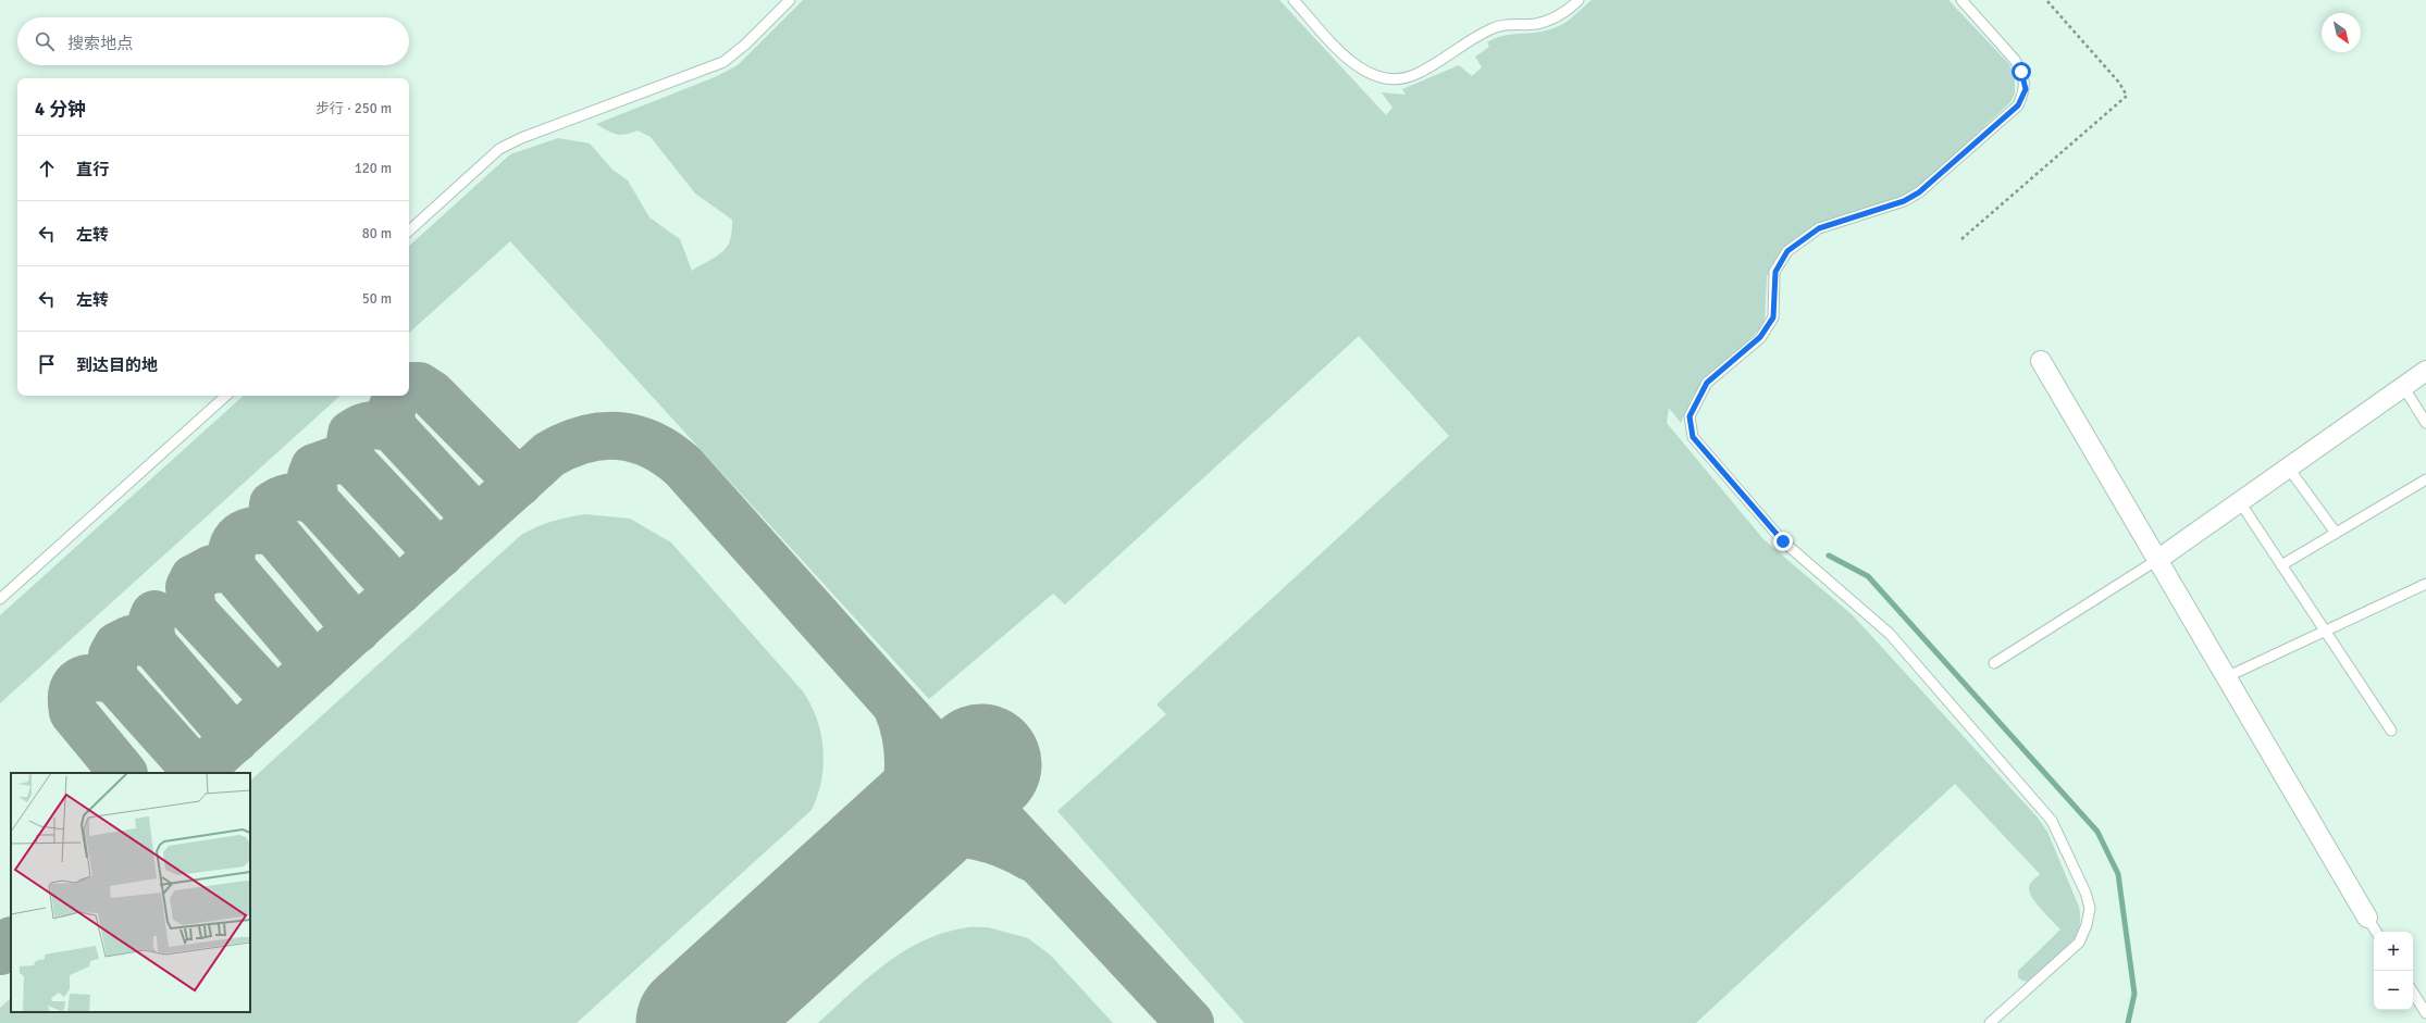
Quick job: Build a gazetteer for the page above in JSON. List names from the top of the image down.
{
  "north": "bottom right",
  "page": {
    "search": "搜索地点",
    "heading": ["4 分钟", "步行 · 250 m"],
    "list": [
      ["直行", "120 m"],
      ["左转", "80 m"],
      ["左转", "50 m"],
      "到达目的地"
    ],
    "map_buttons": ["+", "−"]
  }
}
